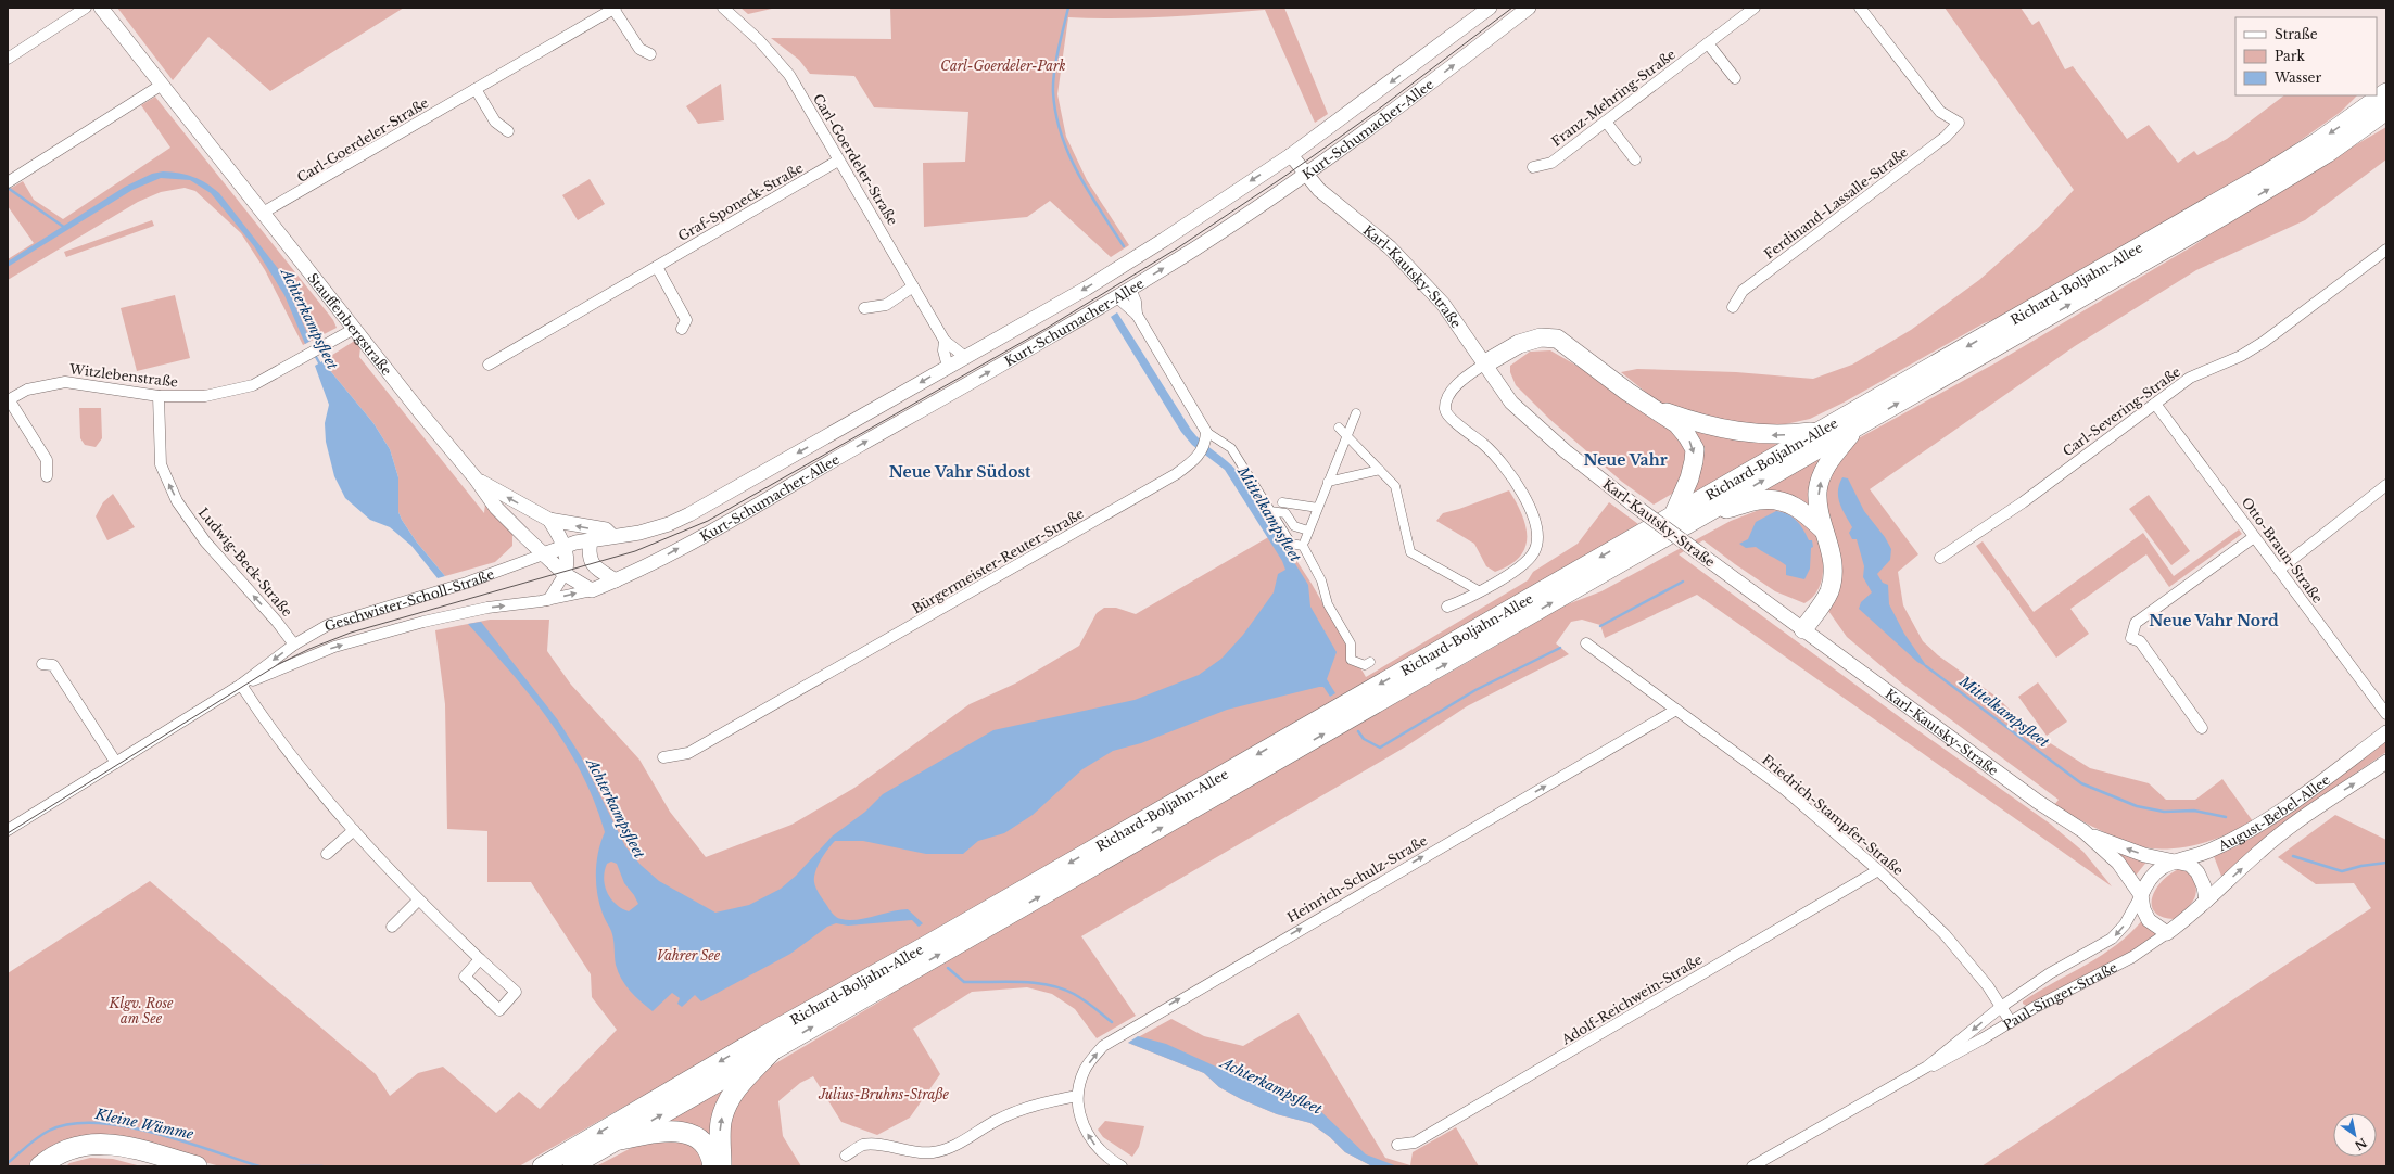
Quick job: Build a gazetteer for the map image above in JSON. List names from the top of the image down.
{
  "streets": {
    "main road": ["Richard-Boljahn-Allee"],
    "street": [
      "Franz-Mehring-Straße",
      "Kurt-Schumacher-Allee",
      "Carl-Goerdeler-Straße",
      "Graf-Sponeck-Straße",
      "Ferdinand-Lassalle-Straße",
      "Karl-Kautsky-Straße",
      "Stauffenbergstraße",
      "Witzlebenstraße",
      "Carl-Severing-Straße",
      "Otto-Braun-Straße",
      "Bürgermeister-Reuter-Straße",
      "Ludwig-Beck-Straße",
      "Geschwister-Scholl-Straße",
      "August-Bebel-Allee",
      "Friedrich-Stampfer-Straße",
      "Heinrich-Schulz-Straße",
      "Paul-Singer-Straße",
      "Adolf-Reichwein-Straße"
    ]
  },
  "crossings": [
    ["Kurt-Schumacher-Allee", "Carl-Goerdeler-Straße"],
    ["Kurt-Schumacher-Allee", "Karl-Kautsky-Straße"],
    ["Kurt-Schumacher-Allee", "Stauffenbergstraße"],
    ["Kurt-Schumacher-Allee", "Geschwister-Scholl-Straße"],
    ["Carl-Goerdeler-Straße", "Graf-Sponeck-Straße"],
    ["Carl-Goerdeler-Straße", "Stauffenbergstraße"],
    ["Karl-Kautsky-Straße", "August-Bebel-Allee"],
    ["Karl-Kautsky-Straße", "Paul-Singer-Straße"],
    ["Stauffenbergstraße", "Witzlebenstraße"],
    ["Stauffenbergstraße", "Geschwister-Scholl-Straße"],
    ["Witzlebenstraße", "Ludwig-Beck-Straße"],
    ["Carl-Severing-Straße", "Otto-Braun-Straße"],
    ["Ludwig-Beck-Straße", "Geschwister-Scholl-Straße"],
    ["August-Bebel-Allee", "Paul-Singer-Straße"],
    ["Friedrich-Stampfer-Straße", "Heinrich-Schulz-Straße"],
    ["Friedrich-Stampfer-Straße", "Paul-Singer-Straße"],
    ["Friedrich-Stampfer-Straße", "Adolf-Reichwein-Straße"]
  ],
  "one_way": ["Ludwig-Beck-Straße", "Heinrich-Schulz-Straße"],
  "districts": ["Neue Vahr", "Neue Vahr Südost", "Neue Vahr Nord"],
  "water": ["Achterkampsfleet", "Mittelkampsfleet", "Kleine Wümme"],
  "parks": [
    "Carl-Goerdeler-Park",
    "Vahrer See",
    "Klgv. Rose am See",
    "Julius-Bruhns-Straße"
  ],
  "legend": ["Straße", "Park", "Wasser"],
  "north": "bottom right"
}
